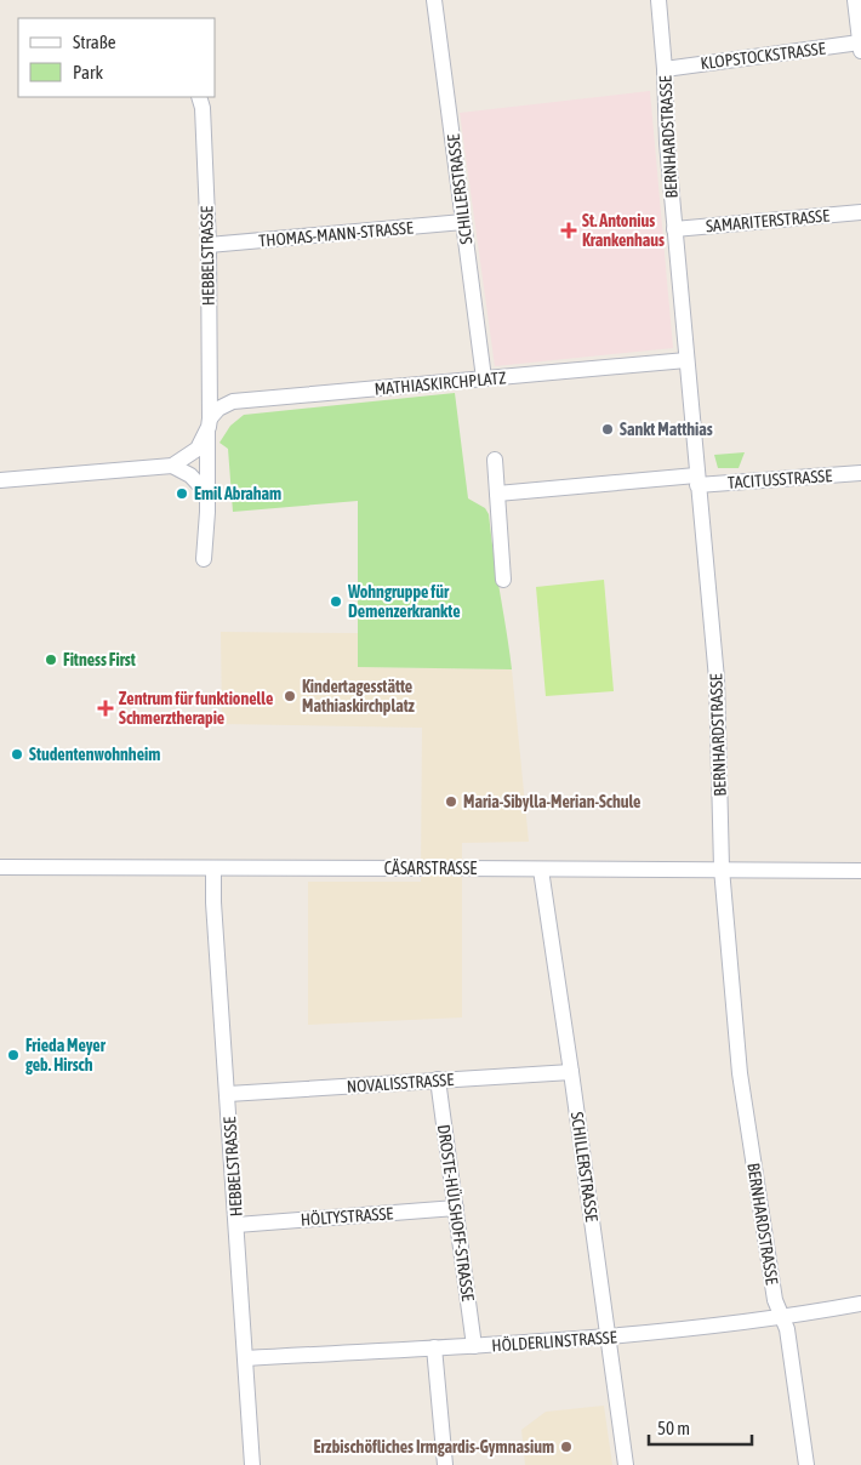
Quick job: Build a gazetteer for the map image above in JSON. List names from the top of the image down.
{
  "streets": {
    "street": [
      "KLOPSTOCKSTRASSE",
      "BERNHARDSTRASSE",
      "SCHILLERSTRASSE",
      "SAMARITERSTRASSE",
      "THOMAS-MANN-STRASSE",
      "HEBBELSTRASSE",
      "MATHIASKIRCHPLATZ",
      "TACITUSSTRASSE",
      "CÄSARSTRASSE",
      "NOVALISSTRASSE",
      "DROSTE-HÜLSHOFF-STRASSE",
      "HÖLTYSTRASSE",
      "HÖLDERLINSTRASSE"
    ]
  },
  "crossings": [
    ["KLOPSTOCKSTRASSE", "BERNHARDSTRASSE"],
    ["BERNHARDSTRASSE", "SAMARITERSTRASSE"],
    ["BERNHARDSTRASSE", "MATHIASKIRCHPLATZ"],
    ["BERNHARDSTRASSE", "TACITUSSTRASSE"],
    ["BERNHARDSTRASSE", "CÄSARSTRASSE"],
    ["BERNHARDSTRASSE", "HÖLDERLINSTRASSE"],
    ["SCHILLERSTRASSE", "THOMAS-MANN-STRASSE"],
    ["SCHILLERSTRASSE", "MATHIASKIRCHPLATZ"],
    ["SCHILLERSTRASSE", "CÄSARSTRASSE"],
    ["SCHILLERSTRASSE", "NOVALISSTRASSE"],
    ["SCHILLERSTRASSE", "HÖLDERLINSTRASSE"],
    ["THOMAS-MANN-STRASSE", "HEBBELSTRASSE"],
    ["HEBBELSTRASSE", "MATHIASKIRCHPLATZ"],
    ["HEBBELSTRASSE", "CÄSARSTRASSE"],
    ["HEBBELSTRASSE", "NOVALISSTRASSE"],
    ["HEBBELSTRASSE", "HÖLTYSTRASSE"],
    ["HEBBELSTRASSE", "HÖLDERLINSTRASSE"],
    ["NOVALISSTRASSE", "DROSTE-HÜLSHOFF-STRASSE"],
    ["DROSTE-HÜLSHOFF-STRASSE", "HÖLTYSTRASSE"],
    ["DROSTE-HÜLSHOFF-STRASSE", "HÖLDERLINSTRASSE"]
  ],
  "places": {
    "health": ["St. Antonius Krankenhaus", "Zentrum für funktionelle Schmerztherapie"],
    "other": [
      "Sankt Matthias",
      "Emil Abraham",
      "Wohngruppe für Demenzerkrankte",
      "Fitness First",
      "Kindertagesstätte Mathiaskirchplatz",
      "Studentenwohnheim",
      "Maria-Sibylla-Merian-Schule",
      "Frieda Meyer geb. Hirsch",
      "Erzbischöfliches Irmgardis-Gymnasium"
    ]
  },
  "legend": ["Straße", "Park"],
  "scale_bar": "50 m"
}
